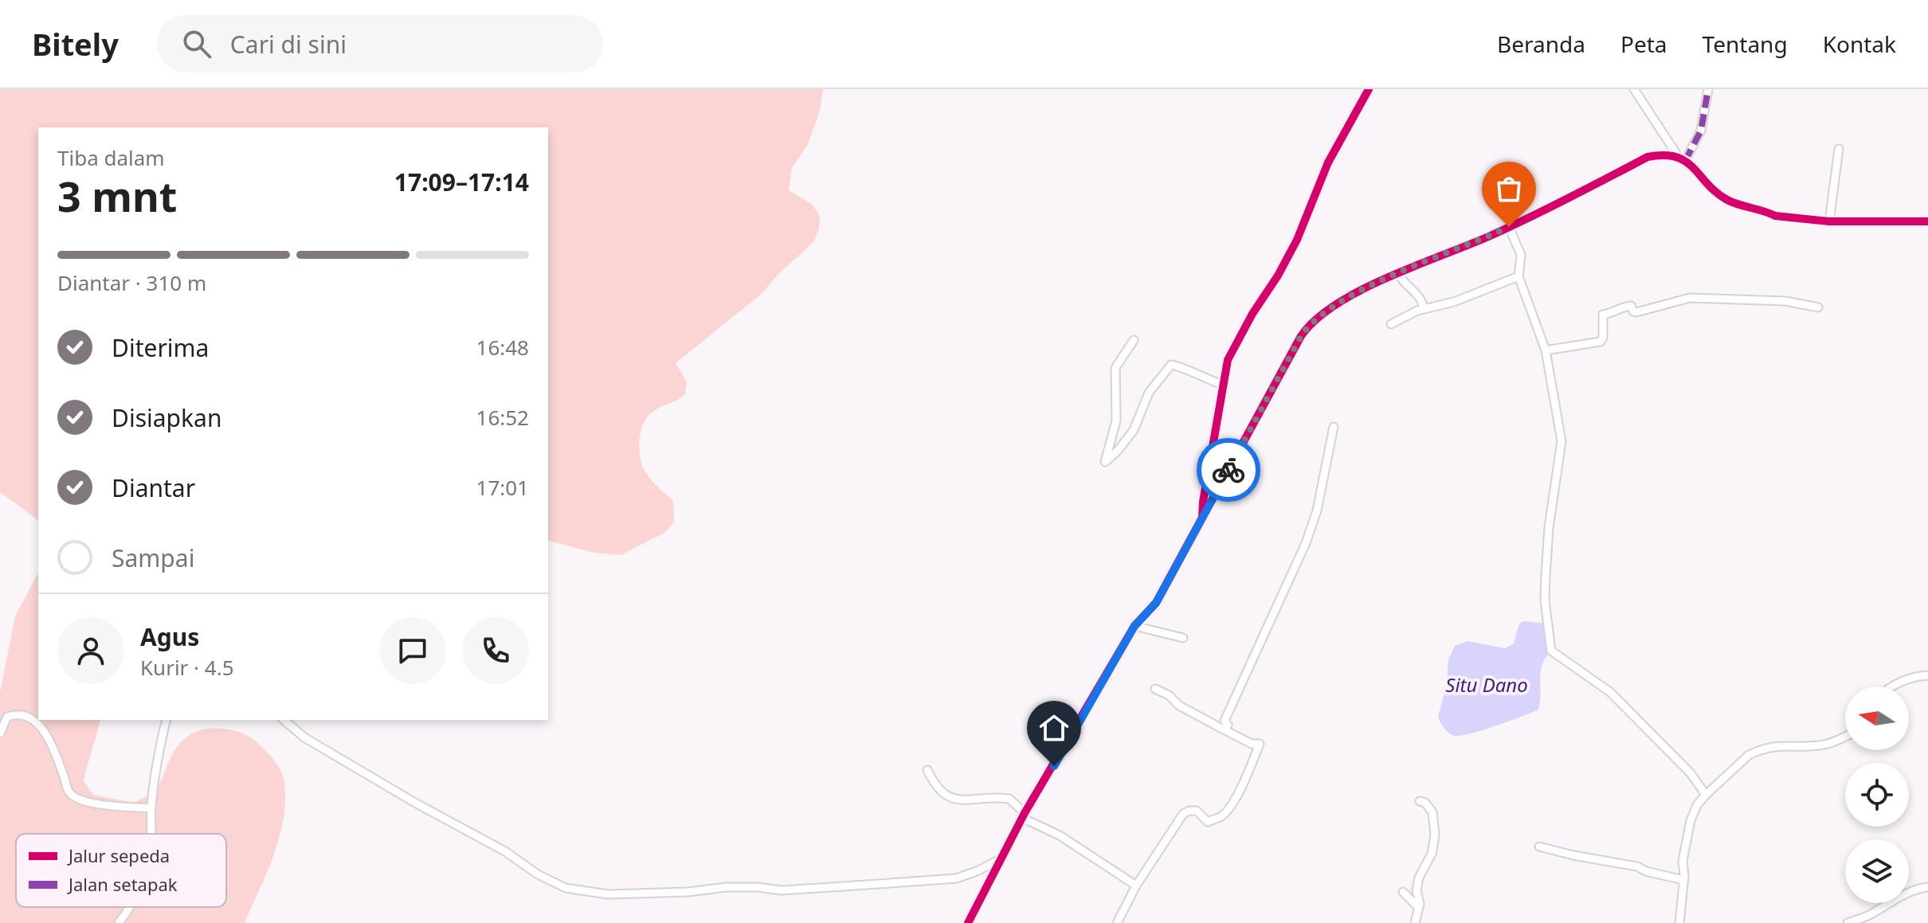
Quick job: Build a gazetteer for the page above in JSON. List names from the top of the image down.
{
  "water": ["Situ Dano"],
  "legend": ["Jalur sepeda", "Jalan setapak"],
  "north": "left",
  "page": {
    "header": "Bitely",
    "search": "Cari di sini",
    "nav": [
      "Beranda",
      "Peta",
      "Tentang",
      "Kontak"
    ],
    "heading": ["3 mnt", "Tiba dalam", "17:09–17:14"],
    "panel": ["Agus", "Kurir · 4.5"],
    "bar": "Diantar · 310 m",
    "list": [
      ["Diterima", "16:48"],
      ["Disiapkan", "16:52"],
      ["Diantar", "17:01"],
      "Sampai"
    ]
  }
}
